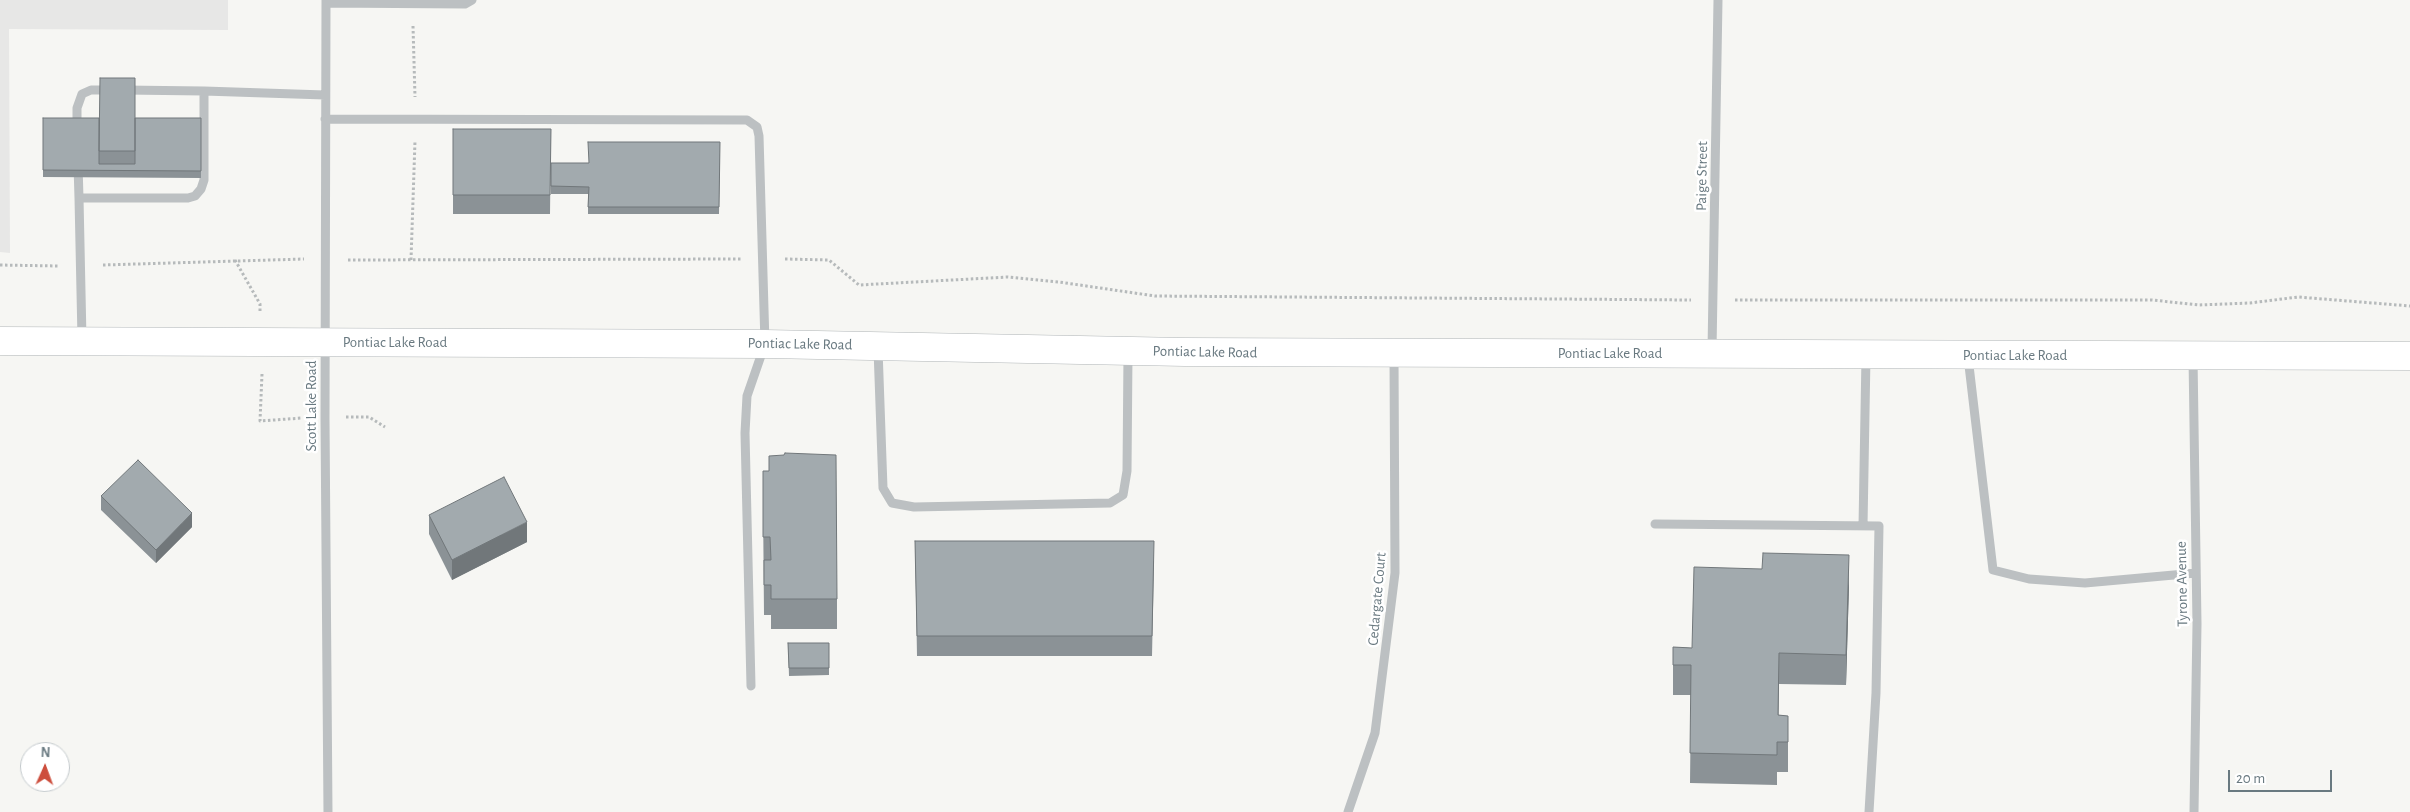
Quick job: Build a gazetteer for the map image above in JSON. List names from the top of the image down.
{
  "streets": {
    "main road": ["Pontiac Lake Road"],
    "street": [
      "Paige Street",
      "Scott Lake Road",
      "Tyrone Avenue",
      "Cedargate Court"
    ]
  },
  "crossings": [
    ["Paige Street", "Pontiac Lake Road"],
    ["Pontiac Lake Road", "Scott Lake Road"],
    ["Pontiac Lake Road", "Tyrone Avenue"],
    ["Pontiac Lake Road", "Cedargate Court"]
  ],
  "scale_bar": "20 m",
  "north": "top"
}
